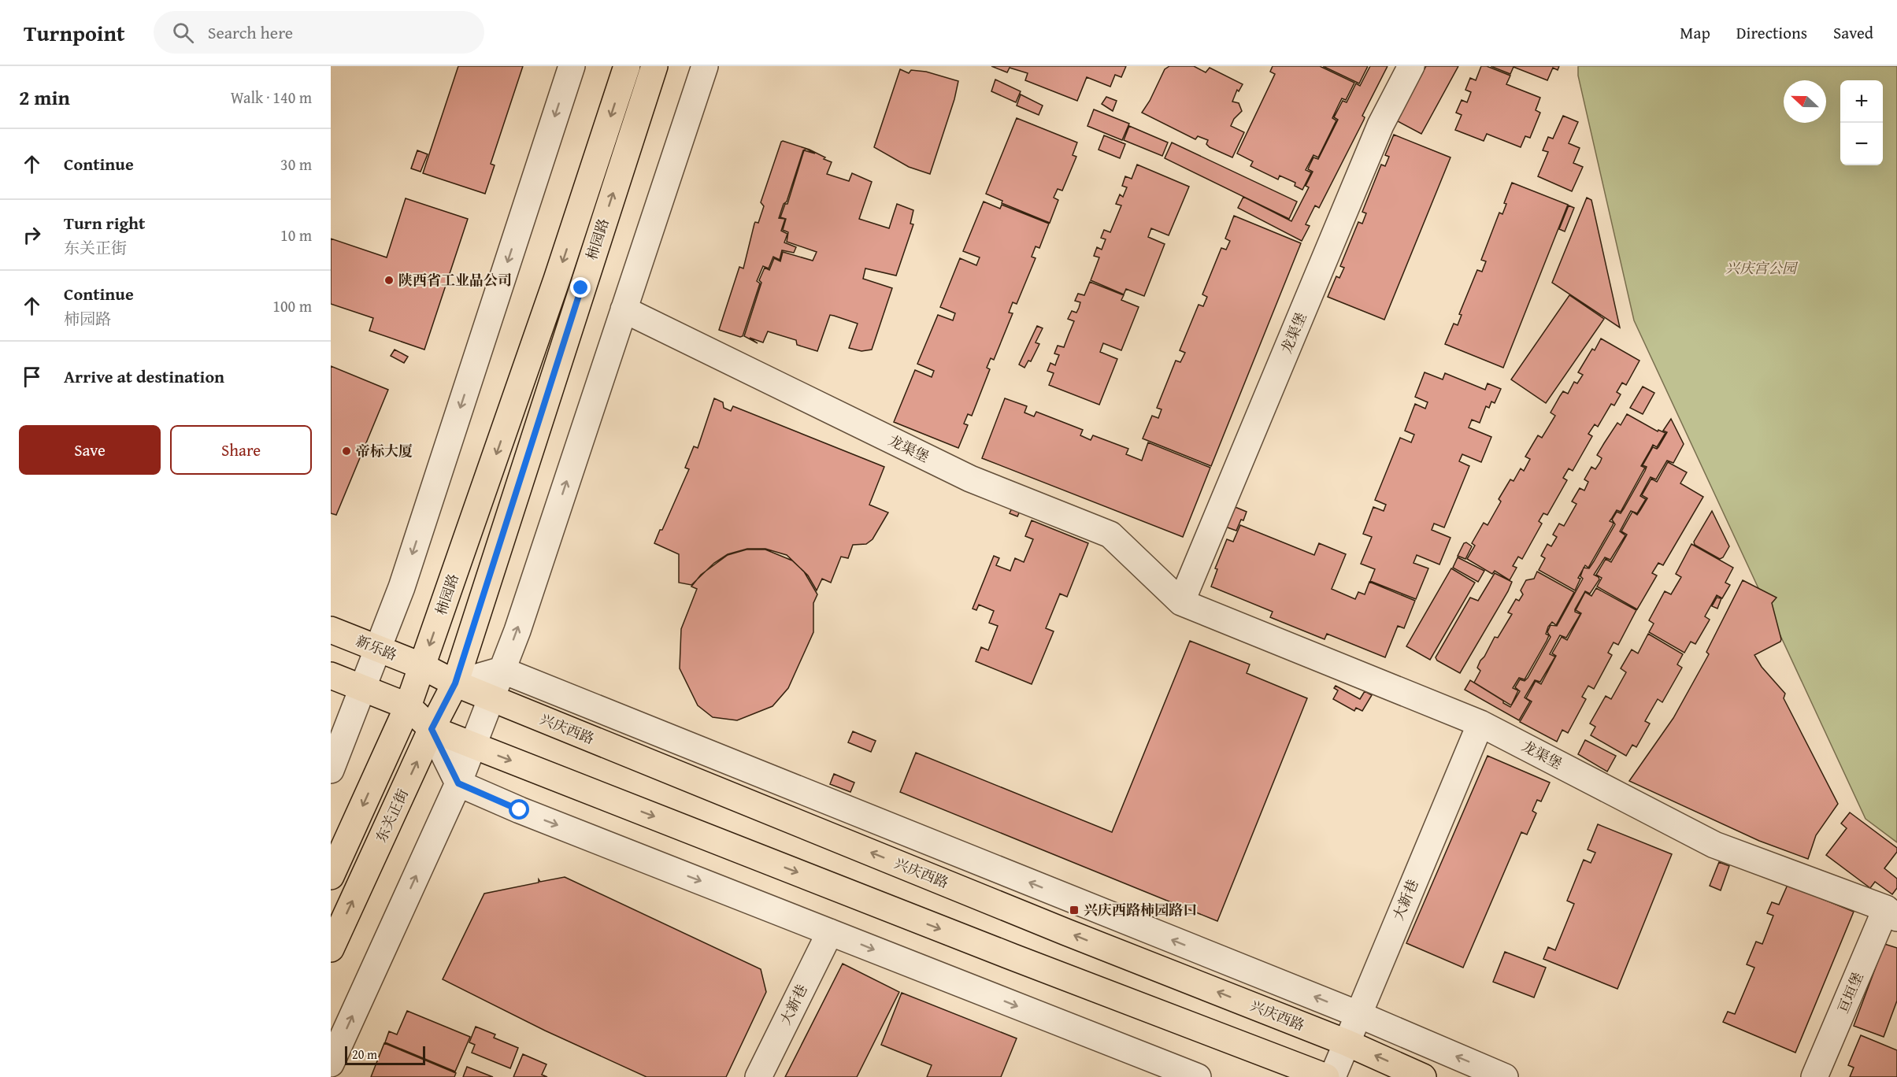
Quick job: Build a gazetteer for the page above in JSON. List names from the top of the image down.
{
  "streets": {
    "main road": [
      "柿园路",
      "新乐路",
      "兴庆西路",
      "东关正街"
    ],
    "street": ["龙渠堡", "大新巷", "亘垣堡"]
  },
  "crossings": [
    ["柿园路", "新乐路"],
    ["柿园路", "兴庆西路"],
    ["柿园路", "东关正街"],
    ["龙渠堡", "大新巷"],
    ["龙渠堡", "亘垣堡"],
    ["新乐路", "兴庆西路"],
    ["兴庆西路", "东关正街"],
    ["兴庆西路", "大新巷"]
  ],
  "parks": ["兴庆宫公园"],
  "places": {
    "other": ["陕西省工业品公司", "帝标大厦"],
    "transit": ["兴庆西路柿园路口"]
  },
  "scale_bar": "20 m",
  "north": "left",
  "page": {
    "header": "Turnpoint",
    "search": "Search here",
    "nav": ["Map", "Directions", "Saved"],
    "heading": ["2 min", "Walk · 140 m"],
    "map_buttons": ["+", "−"],
    "list": [
      ["Continue", "30 m"],
      ["Turn right", "东关正街", "10 m"],
      ["Continue", "柿园路", "100 m"],
      "Arrive at destination"
    ],
    "buttons": ["Save", "Share"],
    "scale": "20 m"
  }
}
